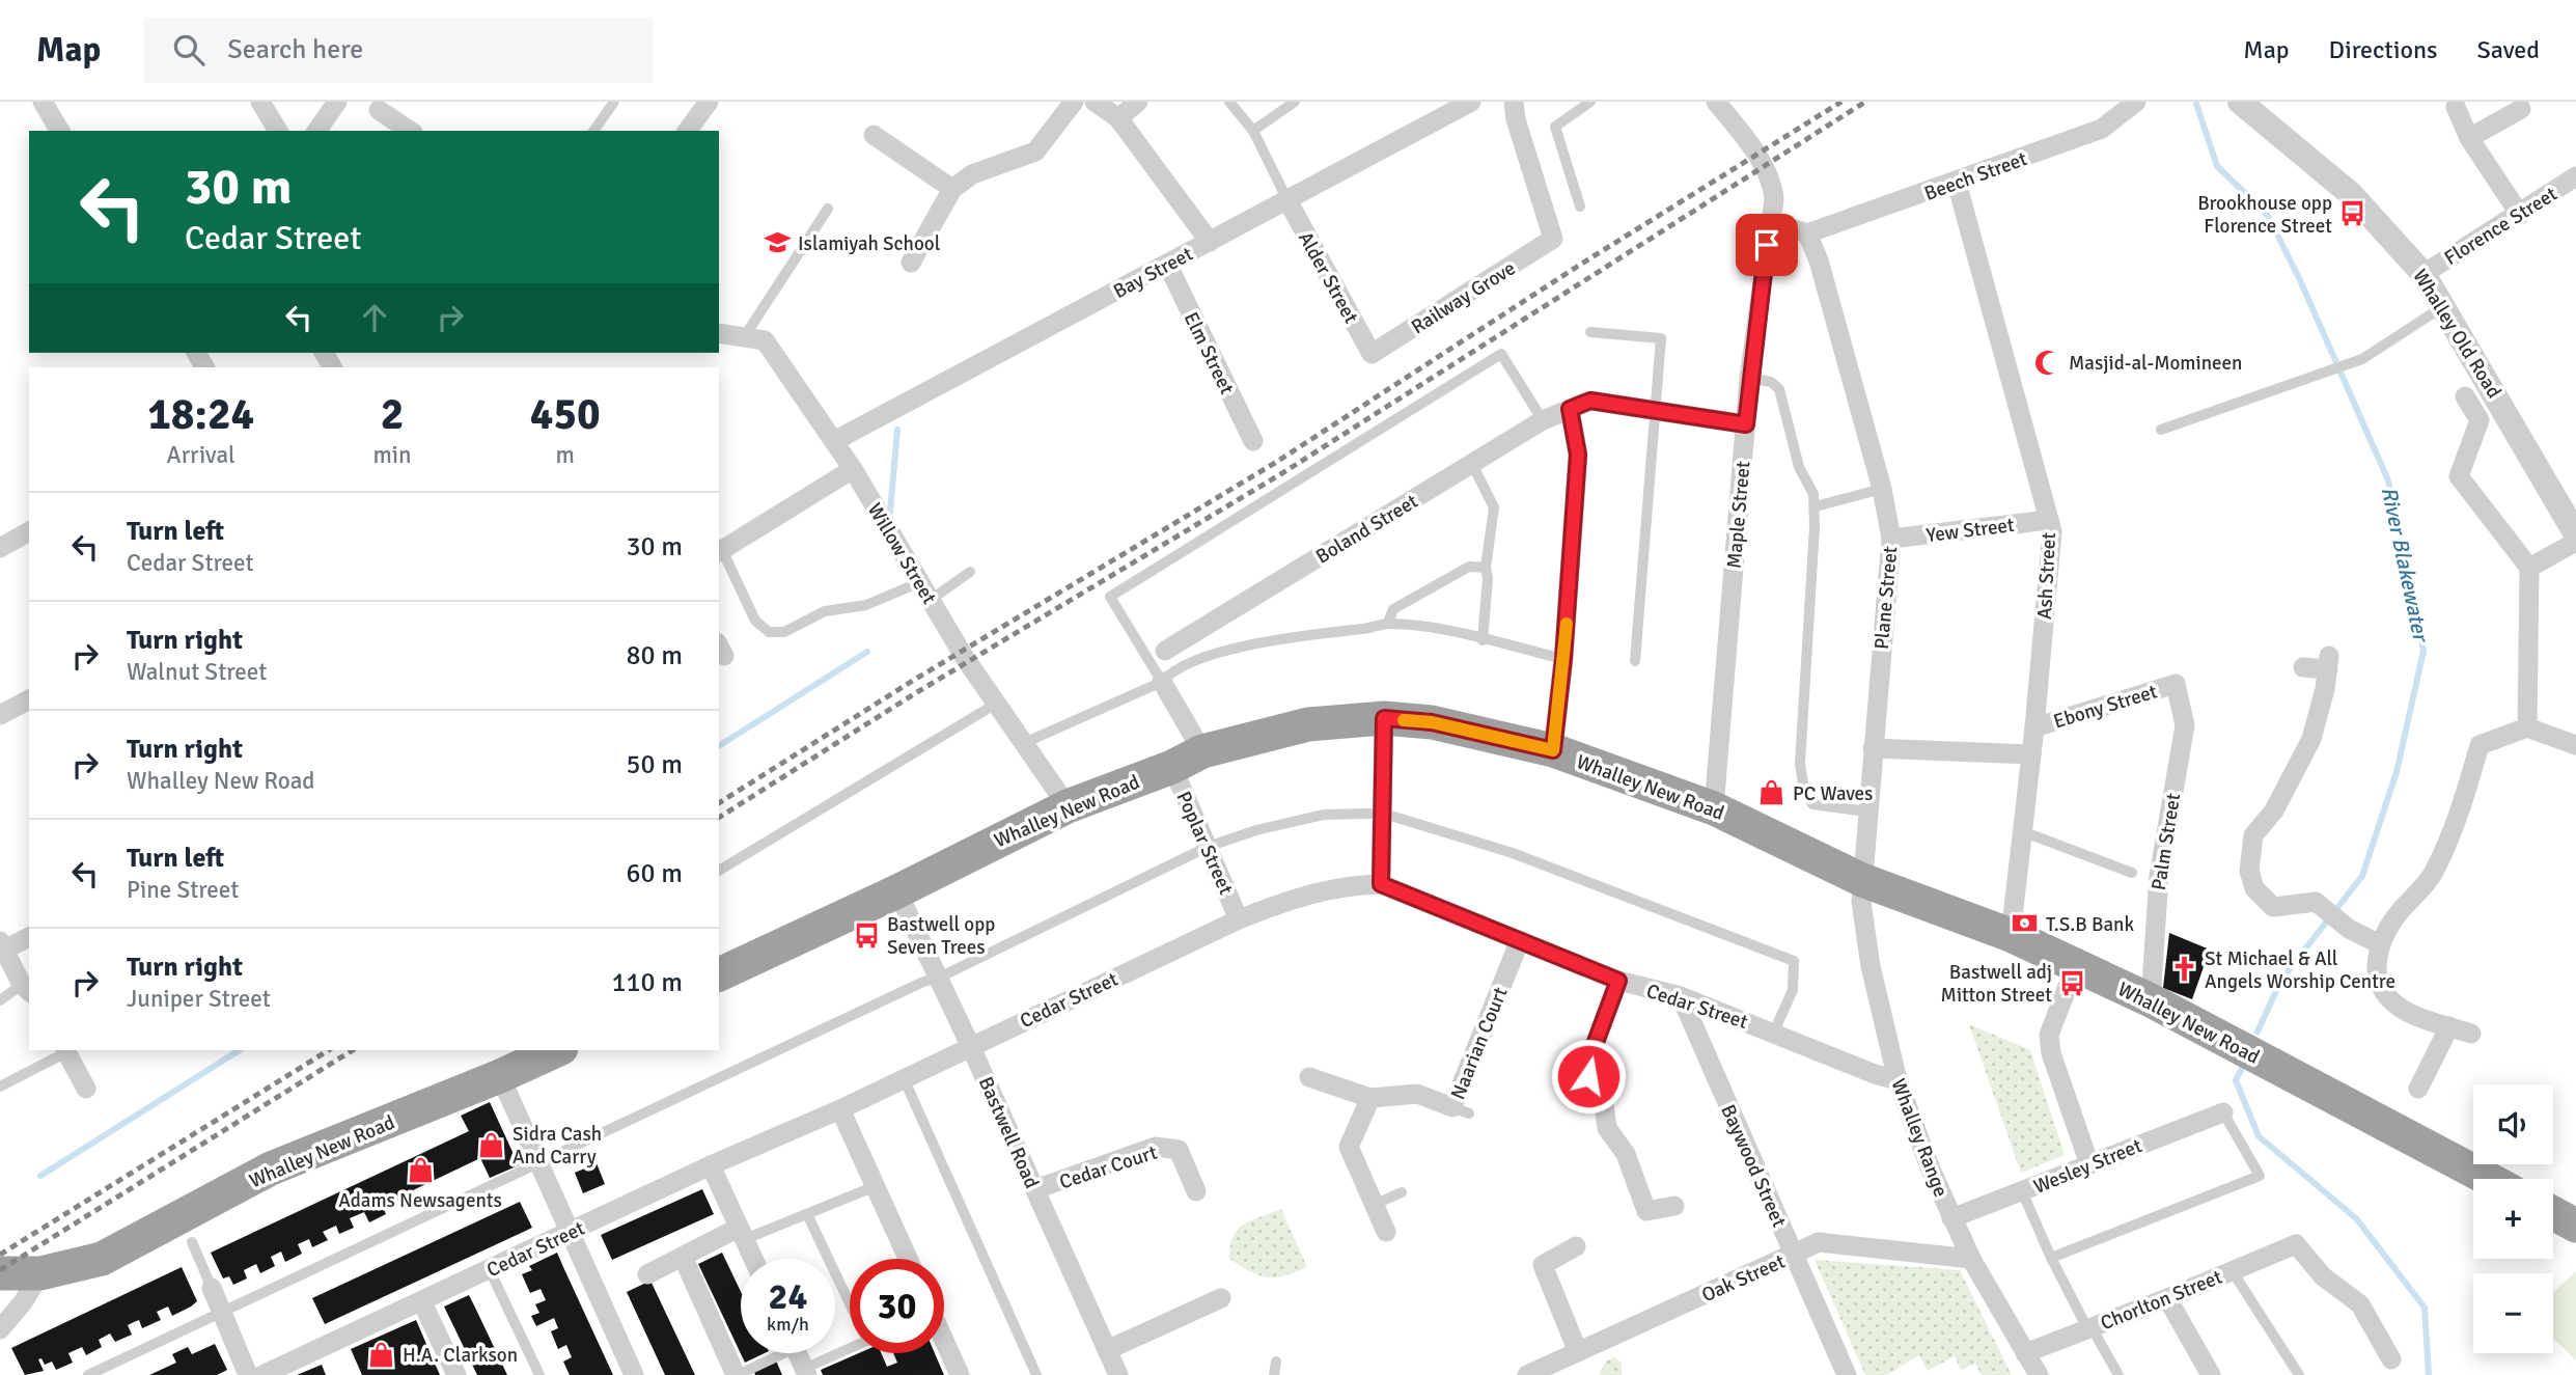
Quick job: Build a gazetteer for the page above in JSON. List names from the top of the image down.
{
  "streets": {
    "highway": ["Whalley New Road"],
    "street": [
      "Beech Street",
      "Florence Street",
      "Bay Street",
      "Alder Street",
      "Railway Grove",
      "Whalley Old Road",
      "Elm Street",
      "Maple Street",
      "Boland Street",
      "Yew Street",
      "Willow Street",
      "Ash Street",
      "Plane Street",
      "Ebony Street",
      "Palm Street",
      "Poplar Street",
      "Cedar Street",
      "Naarian Court",
      "Bastwell Road",
      "Whalley Range",
      "Baywood Street",
      "Wesley Street",
      "Cedar Court",
      "Oak Street",
      "Chorlton Street"
    ]
  },
  "crossings": [
    ["Beech Street", "Ash Street"],
    ["Beech Street", "Plane Street"],
    ["Florence Street", "Whalley Old Road"],
    ["Bay Street", "Alder Street"],
    ["Bay Street", "Elm Street"],
    ["Bay Street", "Willow Street"],
    ["Alder Street", "Railway Grove"],
    ["Maple Street", "Boland Street"],
    ["Maple Street", "Whalley New Road"],
    ["Yew Street", "Ash Street"],
    ["Yew Street", "Plane Street"],
    ["Willow Street", "Whalley New Road"],
    ["Ash Street", "Ebony Street"],
    ["Ash Street", "Whalley New Road"],
    ["Plane Street", "Whalley New Road"],
    ["Plane Street", "Whalley Range"],
    ["Ebony Street", "Palm Street"],
    ["Whalley New Road", "Palm Street"],
    ["Whalley New Road", "Poplar Street"],
    ["Whalley New Road", "Bastwell Road"],
    ["Whalley New Road", "Whalley Range"],
    ["Poplar Street", "Cedar Street"],
    ["Cedar Street", "Naarian Court"],
    ["Cedar Street", "Bastwell Road"],
    ["Cedar Street", "Whalley Range"],
    ["Cedar Street", "Baywood Street"],
    ["Bastwell Road", "Cedar Court"],
    ["Whalley Range", "Wesley Street"],
    ["Whalley Range", "Oak Street"],
    ["Whalley Range", "Chorlton Street"],
    ["Baywood Street", "Oak Street"]
  ],
  "water": ["River Blakewater"],
  "places": {
    "bus stop": ["Brookhouse opp Florence Street", "Bastwell opp Seven Trees", "Bastwell adj Mitton Street"],
    "school or university": ["Islamiyah School"],
    "mosque": ["Masjid-al-Momineen"],
    "shop": [
      "PC Waves",
      "Sidra Cash And Carry",
      "Adams Newsagents",
      "H.A. Clarkson"
    ],
    "bank": ["T.S.B Bank"],
    "church": ["St Michael & All Angels Worship Centre"]
  },
  "page": {
    "header": "Map",
    "search": "Search here",
    "nav": ["Map", "Directions", "Saved"],
    "turn": ["30 m", "Cedar Street"],
    "eta": [
      "18:24",
      "Arrival",
      "2",
      "min",
      "450",
      "m"
    ],
    "list": [
      {
        "name": "Turn left",
        "note": "Cedar Street",
        "value": "30 m"
      },
      {
        "name": "Turn right",
        "note": "Walnut Street",
        "value": "80 m"
      },
      {
        "name": "Turn right",
        "note": "Whalley New Road",
        "value": "50 m"
      },
      {
        "name": "Turn left",
        "note": "Pine Street",
        "value": "60 m"
      },
      {
        "name": "Turn right",
        "note": "Juniper Street",
        "value": "110 m"
      }
    ],
    "map_buttons": ["+", "−"],
    "speed": "24 km/h",
    "limit": "30"
  }
}
